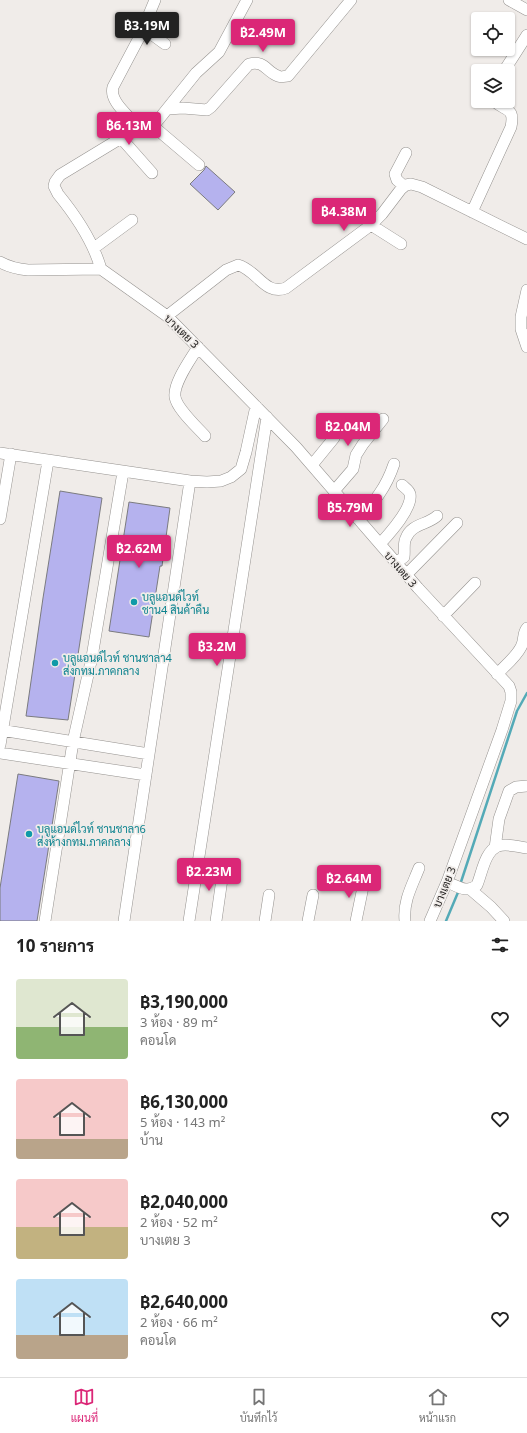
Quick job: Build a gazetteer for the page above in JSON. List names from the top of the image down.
{
  "streets": {
    "street": ["บางเตย 3"]
  },
  "places": ["บลูแอนด์ไวท์ ชาน4 สินค้าคืน", "บลูแอนด์ไวท์ ชานชาลา4 ส่งกทม.ภาคกลาง", "บลูแอนด์ไวท์ ชานชาลา6 ส่งห้างกทม.ภาคกลาง"],
  "page": {
    "price": [
      "฿3.19M",
      "฿2.49M",
      "฿6.13M",
      "฿4.38M",
      "฿2.04M",
      "฿5.79M",
      "฿2.62M",
      "฿3.2M",
      "฿2.23M",
      "฿2.64M"
    ],
    "heading": "10 รายการ",
    "list": [
      {
        "name": "฿3,190,000",
        "note": "3 ห้อง · 89 m² · คอนโด"
      },
      {
        "name": "฿6,130,000",
        "note": "5 ห้อง · 143 m² · บ้าน"
      },
      {
        "name": "฿2,040,000",
        "note": "2 ห้อง · 52 m² · บางเตย 3"
      },
      {
        "name": "฿2,640,000",
        "note": "2 ห้อง · 66 m² · คอนโด"
      }
    ],
    "tabs": ["แผนที่", "บันทึกไว้", "หน้าแรก"]
  }
}
